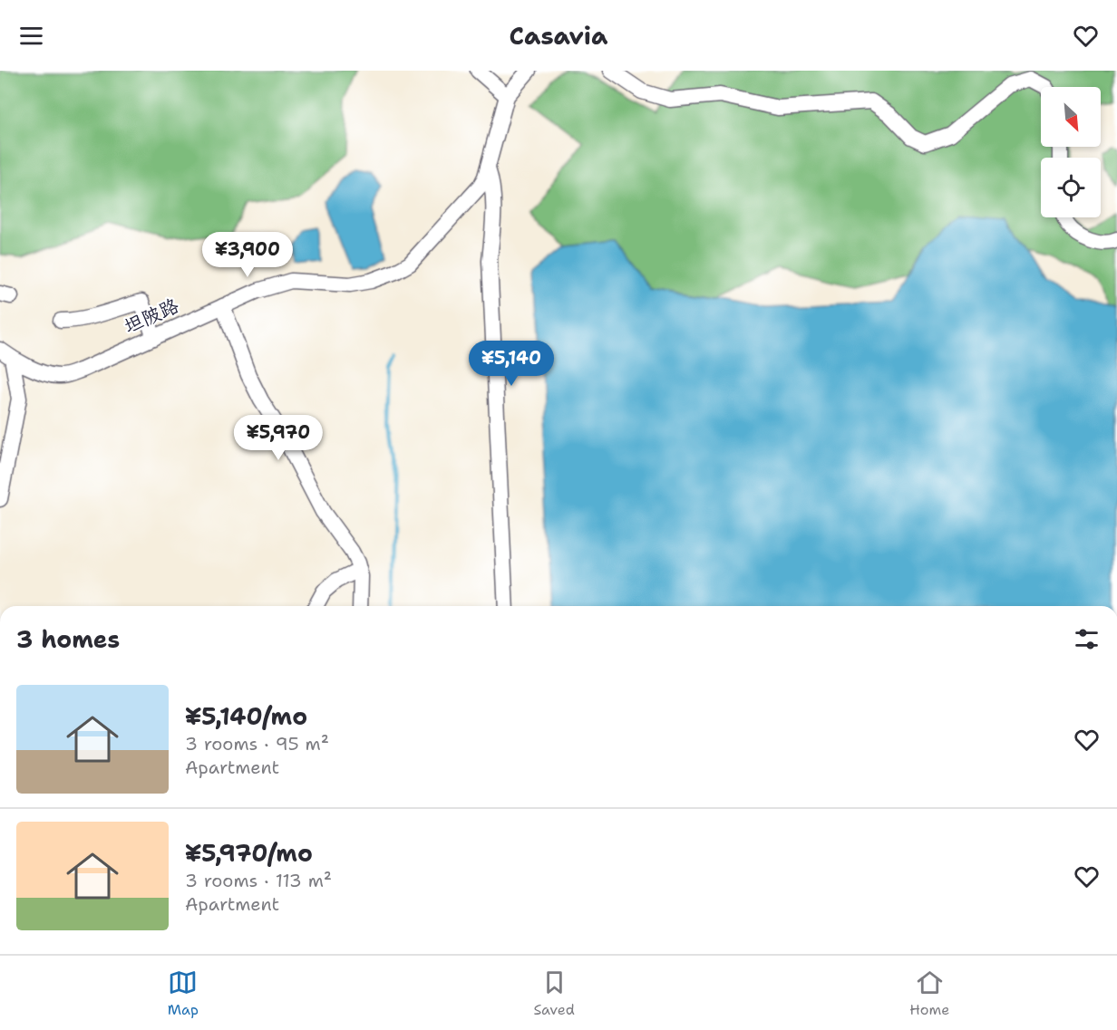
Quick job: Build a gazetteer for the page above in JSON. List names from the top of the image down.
{
  "streets": {
    "street": ["坦陂路"]
  },
  "north": "bottom right",
  "page": {
    "header": "Casavia",
    "price": ["¥3,900", "¥5,140", "¥5,970"],
    "heading": "3 homes",
    "list": [
      {
        "name": "¥5,140/mo",
        "note": "3 rooms · 95 m² · Apartment"
      },
      {
        "name": "¥5,970/mo",
        "note": "3 rooms · 113 m² · Apartment"
      }
    ],
    "tabs": ["Map", "Saved", "Home"]
  }
}
